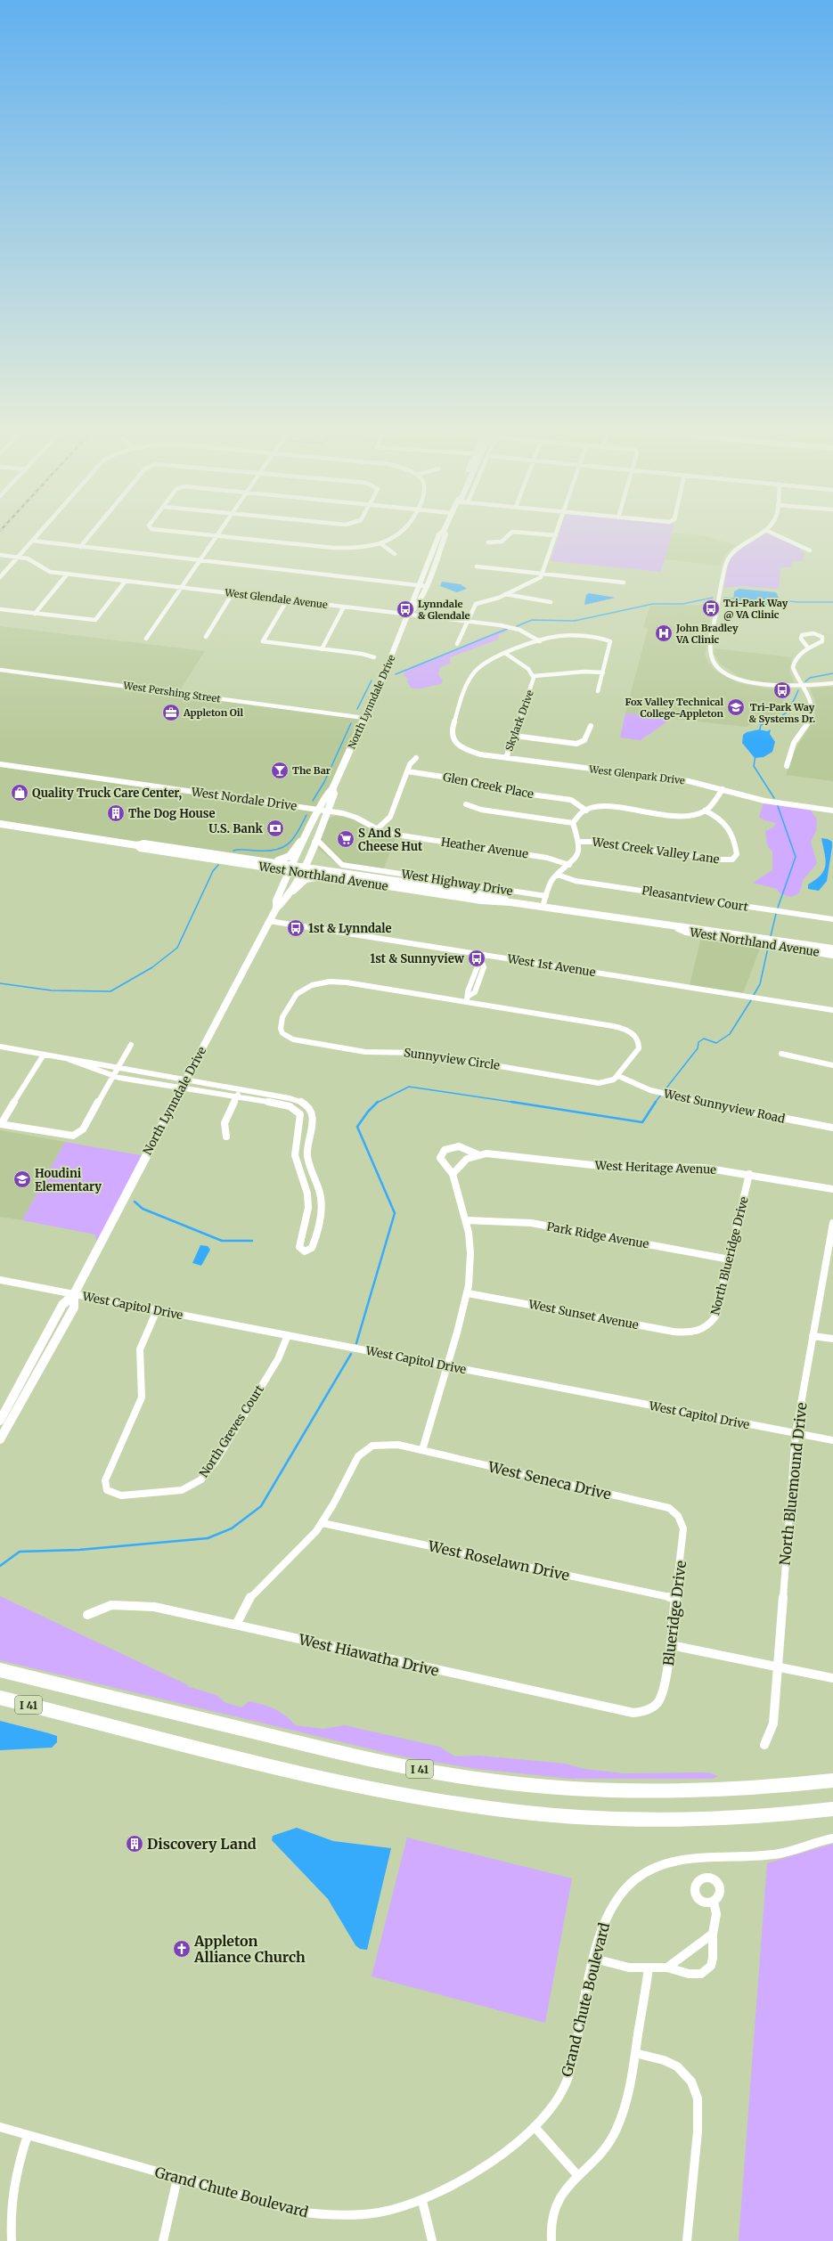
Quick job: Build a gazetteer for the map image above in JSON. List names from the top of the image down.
{
  "streets": {
    "highway": ["I 41"],
    "main road": ["North Lynndale Drive", "West Northland Avenue"],
    "street": [
      "West Glendale Avenue",
      "West Pershing Street",
      "Skylark Drive",
      "West Glenpark Drive",
      "Glen Creek Place",
      "West Nordale Drive",
      "Heather Avenue",
      "West Creek Valley Lane",
      "West Highway Drive",
      "Pleasantview Court",
      "West 1st Avenue",
      "Sunnyview Circle",
      "West Sunnyview Road",
      "West Heritage Avenue",
      "Park Ridge Avenue",
      "North Blueridge Drive",
      "West Capitol Drive",
      "West Sunset Avenue",
      "North Greves Court",
      "West Seneca Drive",
      "North Bluemound Drive",
      "West Roselawn Drive",
      "Blueridge Drive",
      "West Hiawatha Drive",
      "Grand Chute Boulevard"
    ]
  },
  "crossings": [
    ["West Glendale Avenue", "North Lynndale Drive"],
    ["West Pershing Street", "North Lynndale Drive"],
    ["North Lynndale Drive", "West Nordale Drive"],
    ["North Lynndale Drive", "Heather Avenue"],
    ["North Lynndale Drive", "West Northland Avenue"],
    ["North Lynndale Drive", "West Highway Drive"],
    ["North Lynndale Drive", "West 1st Avenue"],
    ["North Lynndale Drive", "West Capitol Drive"],
    ["Skylark Drive", "West Glenpark Drive"],
    ["West Nordale Drive", "Heather Avenue"],
    ["West Northland Avenue", "West Highway Drive"],
    ["Sunnyview Circle", "West Sunnyview Road"],
    ["West Heritage Avenue", "North Blueridge Drive"],
    ["Park Ridge Avenue", "North Blueridge Drive"],
    ["North Blueridge Drive", "West Sunset Avenue"],
    ["West Capitol Drive", "North Greves Court"],
    ["West Capitol Drive", "North Bluemound Drive"],
    ["West Seneca Drive", "West Roselawn Drive"],
    ["West Seneca Drive", "Blueridge Drive"],
    ["West Seneca Drive", "West Hiawatha Drive"],
    ["West Roselawn Drive", "Blueridge Drive"],
    ["Blueridge Drive", "West Hiawatha Drive"]
  ],
  "places": {
    "bus stop": [
      "Tri-Park Way @ VA Clinic",
      "Lynndale & Glendale",
      "Tri-Park Way & Systems Dr.",
      "1st & Lynndale",
      "1st & Sunnyview"
    ],
    "hospital": ["John Bradley VA Clinic"],
    "school or university": ["Fox Valley Technical College-Appleton", "Houdini Elementary"],
    "office": ["Appleton Oil"],
    "bar": ["The Bar"],
    "shop": ["Quality Truck Care Center,"],
    "building": ["The Dog House", "Discovery Land"],
    "bank": ["U.S. Bank"],
    "supermarket": ["S And S Cheese Hut"],
    "church": ["Appleton Alliance Church"]
  }
}
